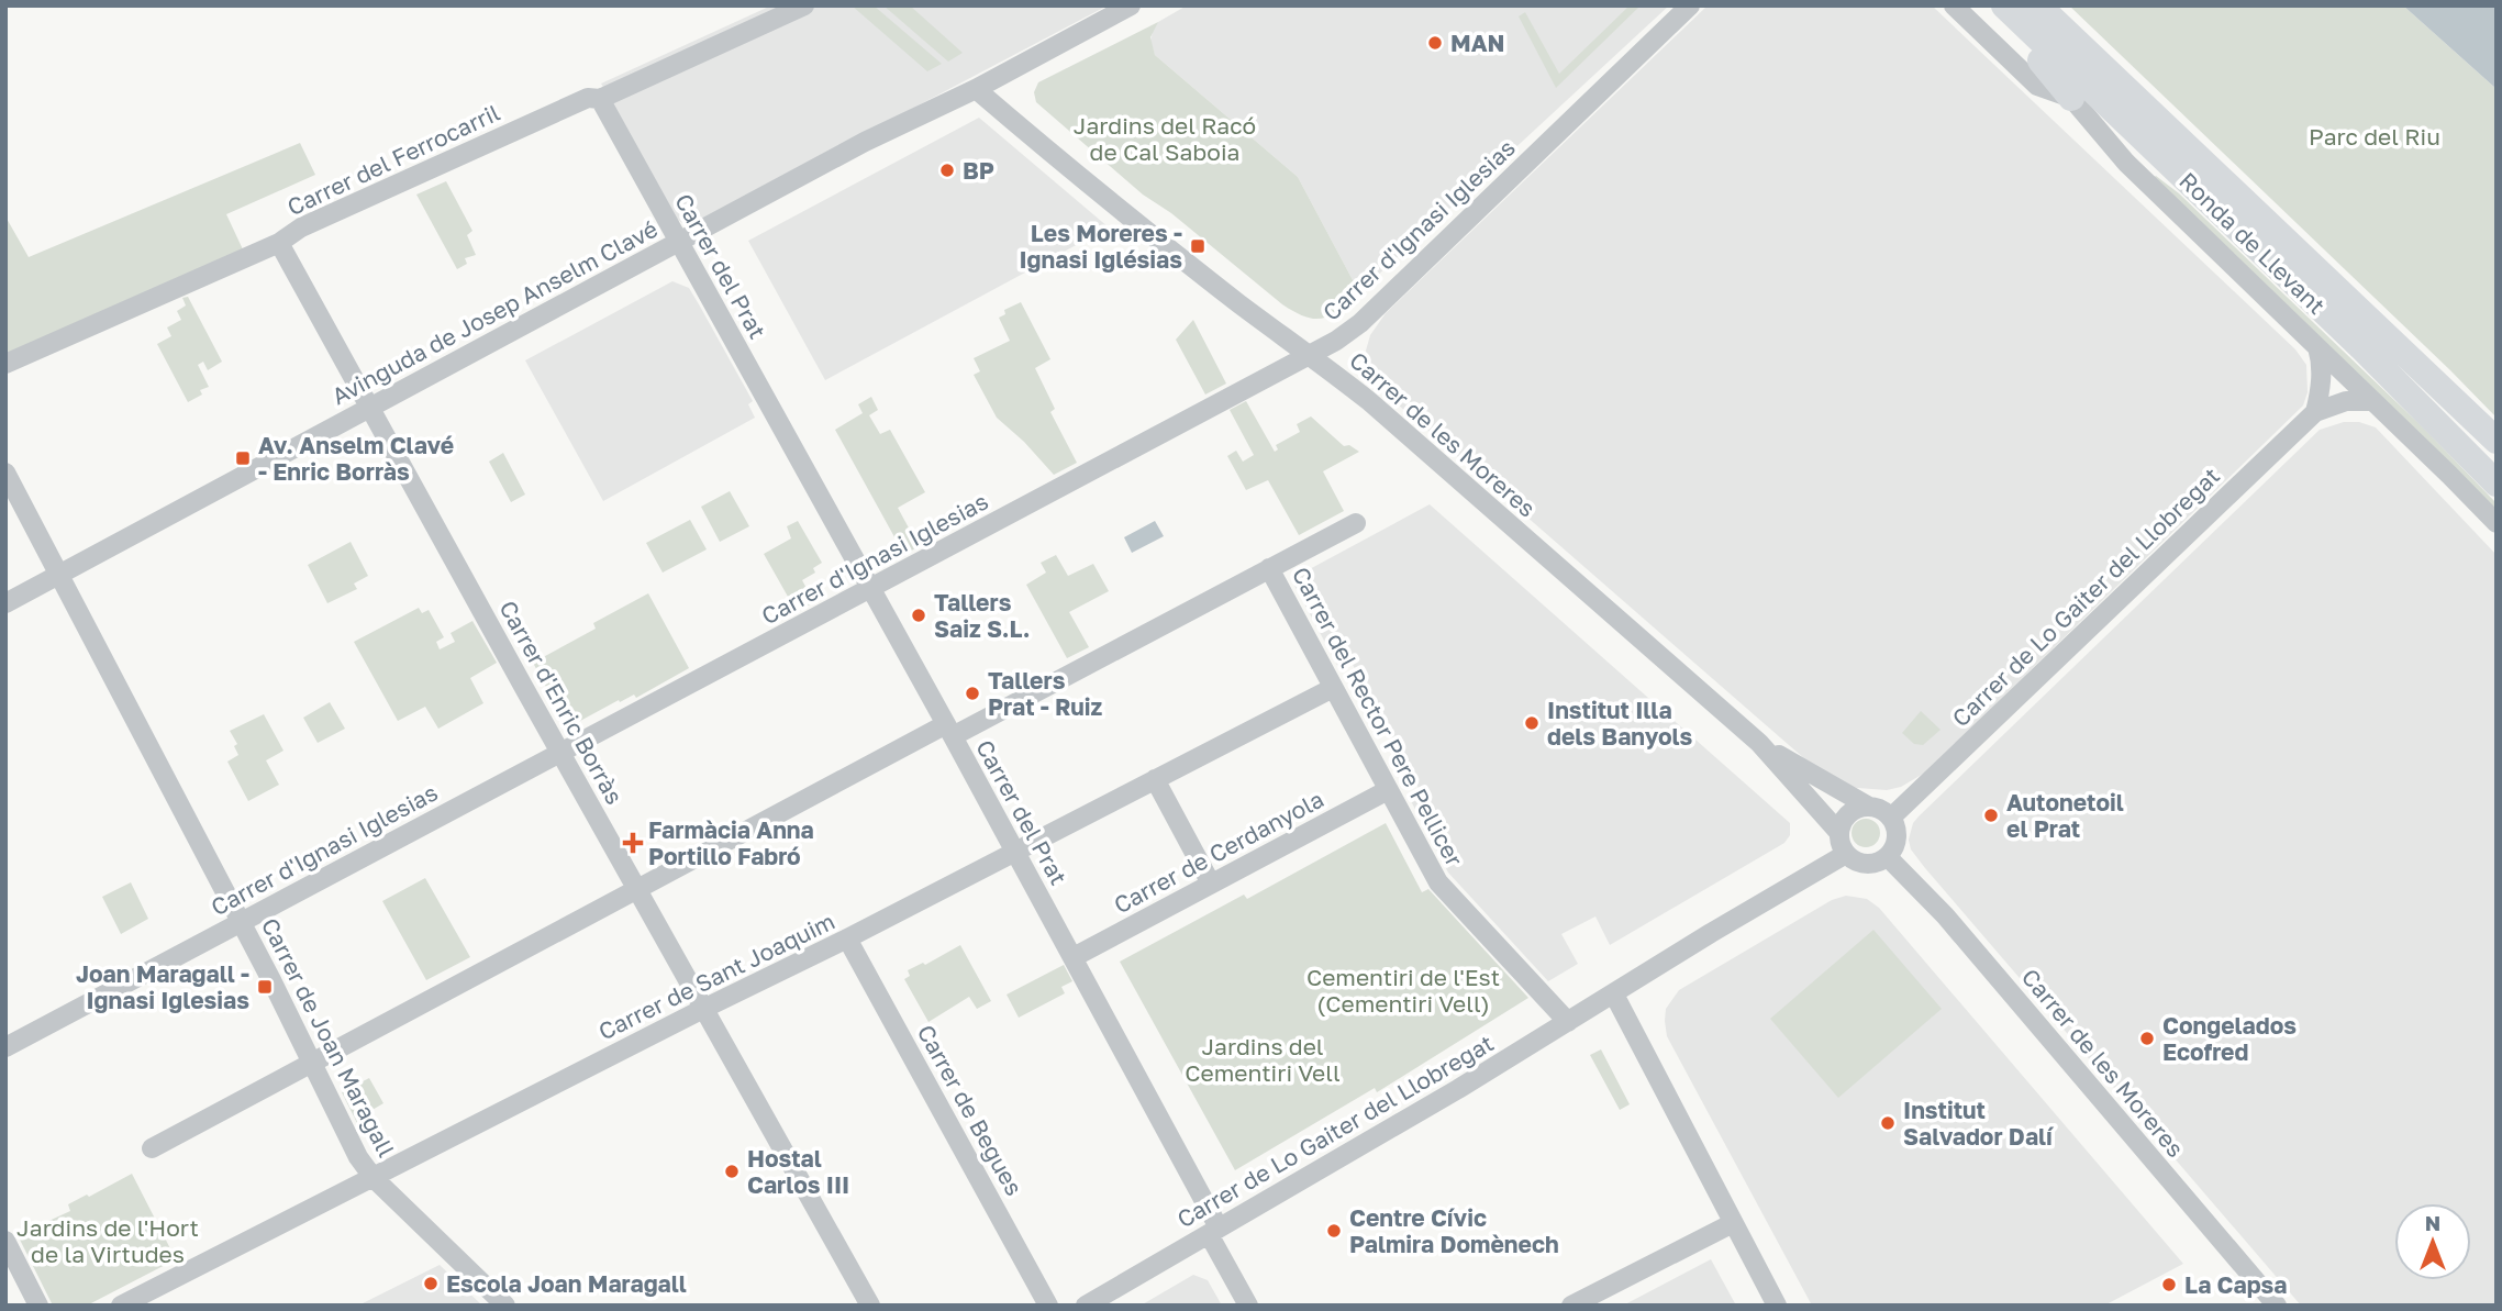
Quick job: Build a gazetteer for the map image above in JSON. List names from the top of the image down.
{
  "streets": {
    "main road": ["Ronda de Llevant"],
    "street": [
      "Carrer del Ferrocarril",
      "Carrer d'Ignasi Iglesias",
      "Carrer del Prat",
      "Avinguda de Josep Anselm Clavé",
      "Carrer de les Moreres",
      "Carrer de Lo Gaiter del Llobregat",
      "Carrer d'Enric Borràs",
      "Carrer del Rector Pere Pellicer",
      "Carrer de Cerdanyola",
      "Carrer de Sant Joaquim",
      "Carrer de Joan Maragall",
      "Carrer de Begues"
    ]
  },
  "crossings": [
    ["Carrer del Ferrocarril", "Carrer del Prat"],
    ["Carrer del Ferrocarril", "Carrer d'Enric Borràs"],
    ["Carrer d'Ignasi Iglesias", "Carrer del Prat"],
    ["Carrer d'Ignasi Iglesias", "Carrer de les Moreres"],
    ["Carrer d'Ignasi Iglesias", "Carrer d'Enric Borràs"],
    ["Carrer d'Ignasi Iglesias", "Carrer de Joan Maragall"],
    ["Ronda de Llevant", "Carrer de Lo Gaiter del Llobregat"],
    ["Carrer del Prat", "Avinguda de Josep Anselm Clavé"],
    ["Carrer del Prat", "Carrer de Lo Gaiter del Llobregat"],
    ["Carrer del Prat", "Carrer de Cerdanyola"],
    ["Carrer del Prat", "Carrer de Sant Joaquim"],
    ["Avinguda de Josep Anselm Clavé", "Carrer de les Moreres"],
    ["Avinguda de Josep Anselm Clavé", "Carrer d'Enric Borràs"],
    ["Avinguda de Josep Anselm Clavé", "Carrer de Joan Maragall"],
    ["Carrer de les Moreres", "Carrer de Lo Gaiter del Llobregat"],
    ["Carrer de Lo Gaiter del Llobregat", "Carrer del Rector Pere Pellicer"],
    ["Carrer d'Enric Borràs", "Carrer de Sant Joaquim"],
    ["Carrer del Rector Pere Pellicer", "Carrer de Cerdanyola"],
    ["Carrer del Rector Pere Pellicer", "Carrer de Sant Joaquim"],
    ["Carrer de Sant Joaquim", "Carrer de Joan Maragall"],
    ["Carrer de Sant Joaquim", "Carrer de Begues"]
  ],
  "parks": [
    "Jardins del Racó de Cal Saboia",
    "Parc del Riu",
    "Cementiri de l'Est (Cementiri Vell)",
    "Jardins del Cementiri Vell",
    "Jardins de l'Hort de la Virtudes"
  ],
  "places": {
    "other": [
      "MAN",
      "BP",
      "Tallers Saiz S.L.",
      "Tallers Prat - Ruiz",
      "Institut Illa dels Banyols",
      "Autonetoil el Prat",
      "Congelados Ecofred",
      "Institut Salvador Dalí",
      "Hostal Carlos III",
      "Centre Cívic Palmira Domènech",
      "Escola Joan Maragall",
      "La Capsa"
    ],
    "transit": ["Les Moreres - Ignasi Iglésias", "Av. Anselm Clavé - Enric Borràs", "Joan Maragall - Ignasi Iglesias"],
    "health": ["Farmàcia Anna Portillo Fabró"]
  },
  "north": "top"
}
